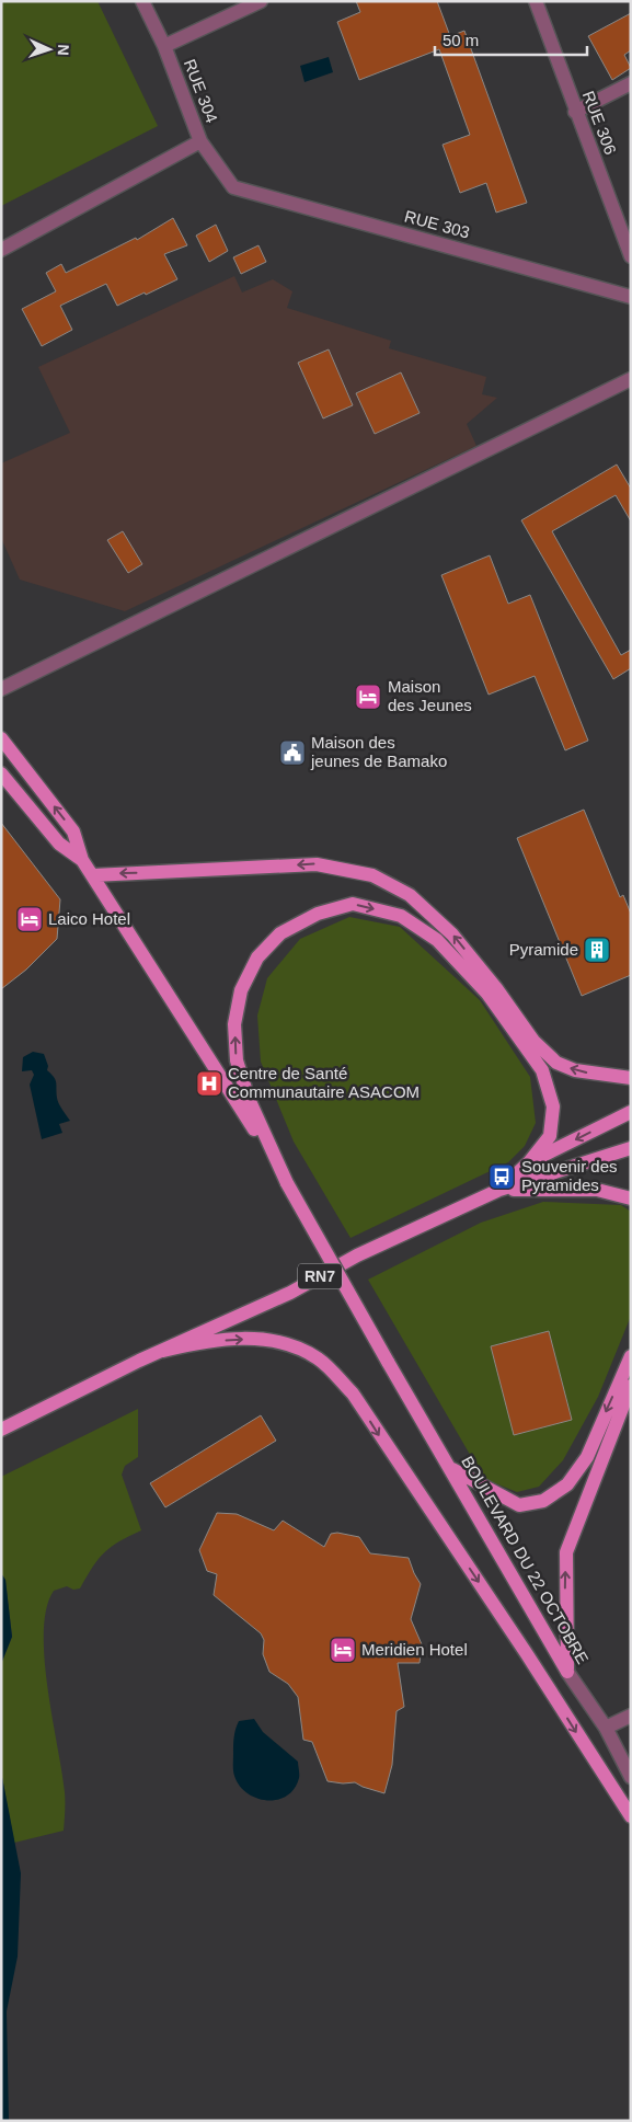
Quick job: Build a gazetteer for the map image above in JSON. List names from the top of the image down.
{
  "streets": {
    "main road": ["RN7", "BOULEVARD DU 22 OCTOBRE"],
    "street": ["RUE 304", "RUE 306", "RUE 303"]
  },
  "crossings": [
    ["RUE 304", "RUE 303"]
  ],
  "places": {
    "hotel": ["Maison des Jeunes", "Laico Hotel", "Meridien Hotel"],
    "public building": ["Maison des jeunes de Bamako"],
    "building": ["Pyramide"],
    "hospital": ["Centre de Santé Communautaire ASACOM"],
    "bus stop": ["Souvenir des Pyramides"]
  },
  "scale_bar": "50 m",
  "north": "right"
}
